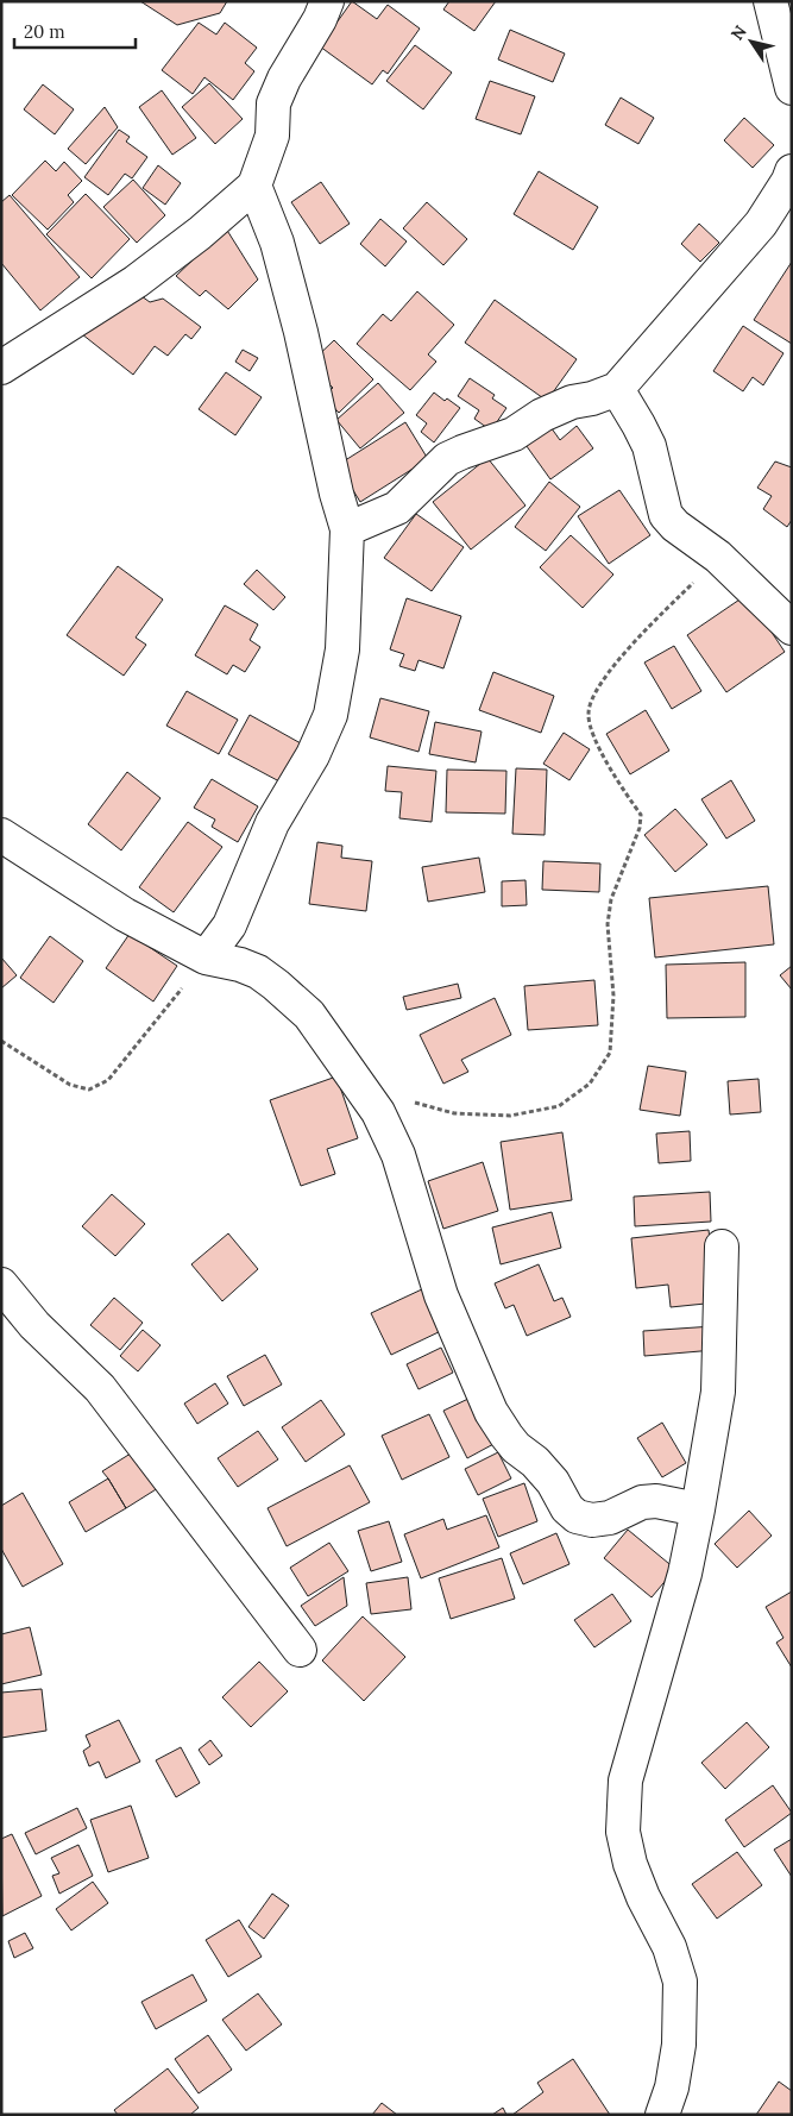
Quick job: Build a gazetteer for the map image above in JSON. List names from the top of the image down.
{
  "scale_bar": "20 m",
  "north": "top left"
}
